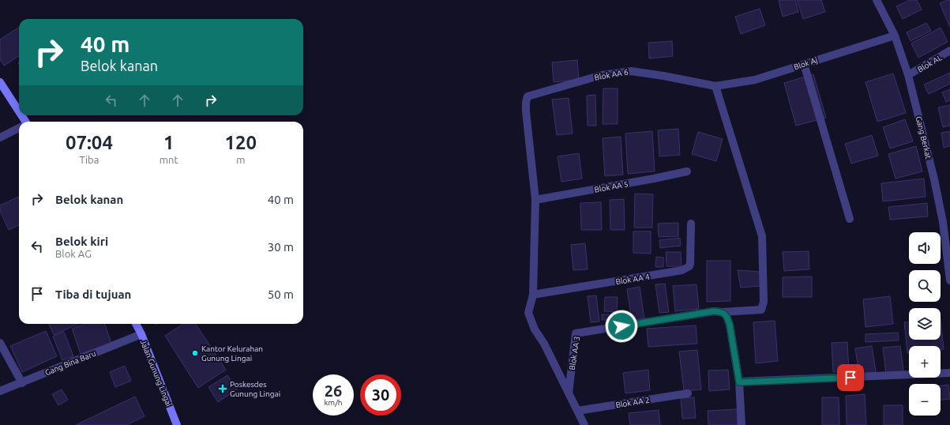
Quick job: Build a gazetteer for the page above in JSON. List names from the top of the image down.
{
  "streets": {
    "street": [
      "Blok Aj",
      "Blok AL",
      "Blok AA 6",
      "Gang Berkat",
      "Blok AA 5",
      "Blok AA 4",
      "Blok AA 3",
      "Gang Bina Baru",
      "Jalan Gunung Lingai",
      "Blok AA 2"
    ]
  },
  "crossings": [
    ["Blok Aj", "Blok AA 6"],
    ["Blok Aj", "Gang Berkat"],
    ["Blok AL", "Gang Berkat"],
    ["Blok AA 6", "Blok AA 5"],
    ["Gang Bina Baru", "Jalan Gunung Lingai"]
  ],
  "places": {
    "other": ["Kantor Kelurahan Gunung Lingai"],
    "health": ["Poskesdes Gunung Lingai"]
  },
  "page": {
    "turn": ["40 m", "Belok kanan"],
    "eta": [
      "07:04",
      "Tiba",
      "1",
      "mnt",
      "120",
      "m"
    ],
    "list": [
      {
        "name": "Belok kanan",
        "value": "40 m"
      },
      {
        "name": "Belok kiri",
        "note": "Blok AG",
        "value": "30 m"
      },
      {
        "name": "Tiba di tujuan",
        "value": "50 m"
      }
    ],
    "map_buttons": ["+", "−"],
    "speed": "26 km/h",
    "limit": "30"
  }
}
